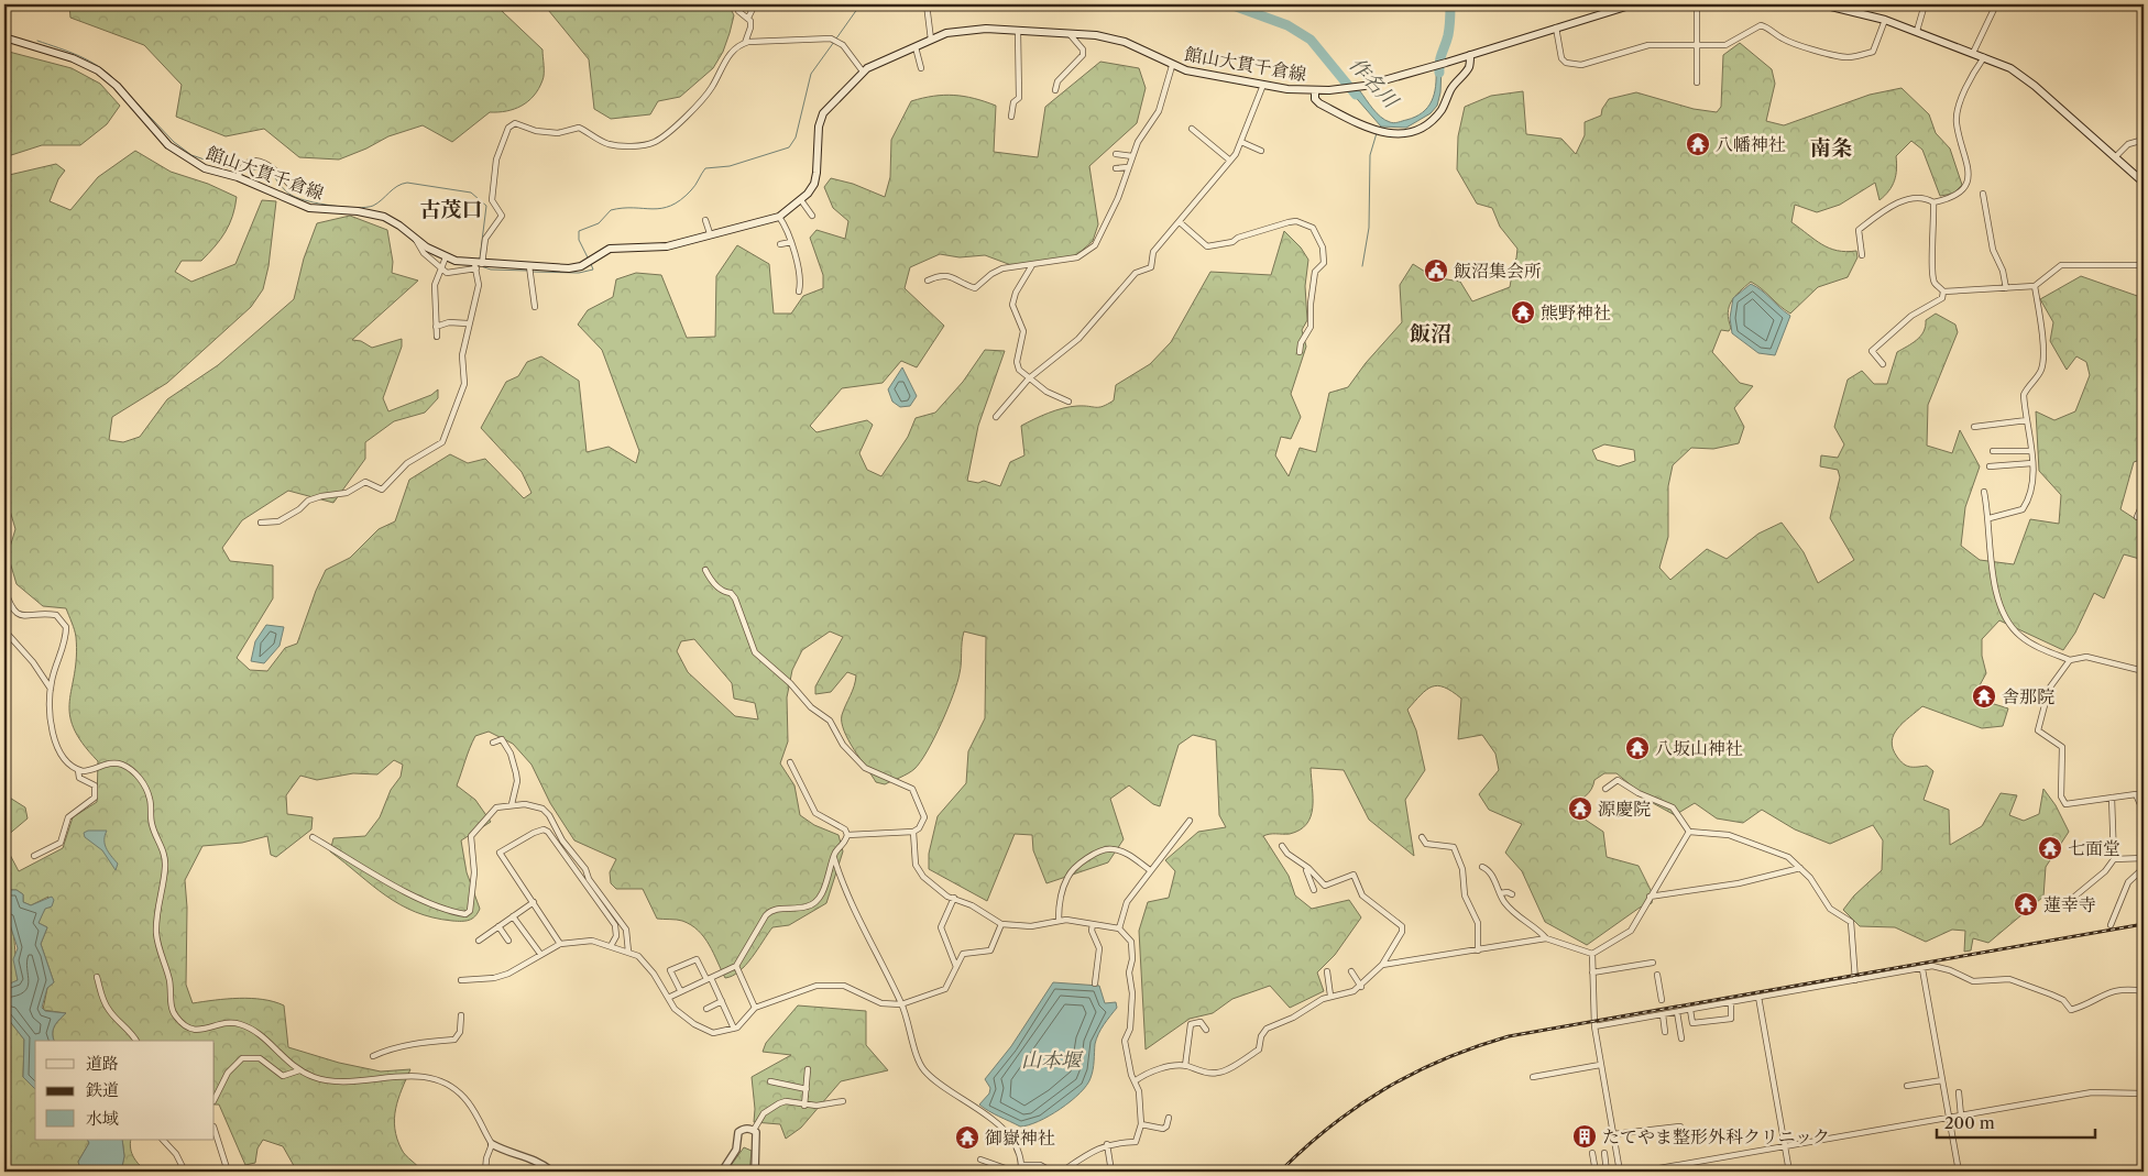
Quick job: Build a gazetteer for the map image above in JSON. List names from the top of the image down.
{
  "streets": {
    "main road": ["館山大貫千倉線"]
  },
  "districts": ["南条", "古茂口", "飯沼"],
  "water": ["作名川", "山本堰"],
  "places": {
    "temple": [
      "八幡神社",
      "熊野神社",
      "舎那院",
      "八坂山神社",
      "源慶院",
      "七面堂",
      "蓮幸寺",
      "御嶽神社"
    ],
    "public building": ["飯沼集会所"],
    "building": ["たてやま整形外科クリニック"]
  },
  "legend": ["道路", "鉄道", "水域"],
  "scale_bar": "200 m"
}
